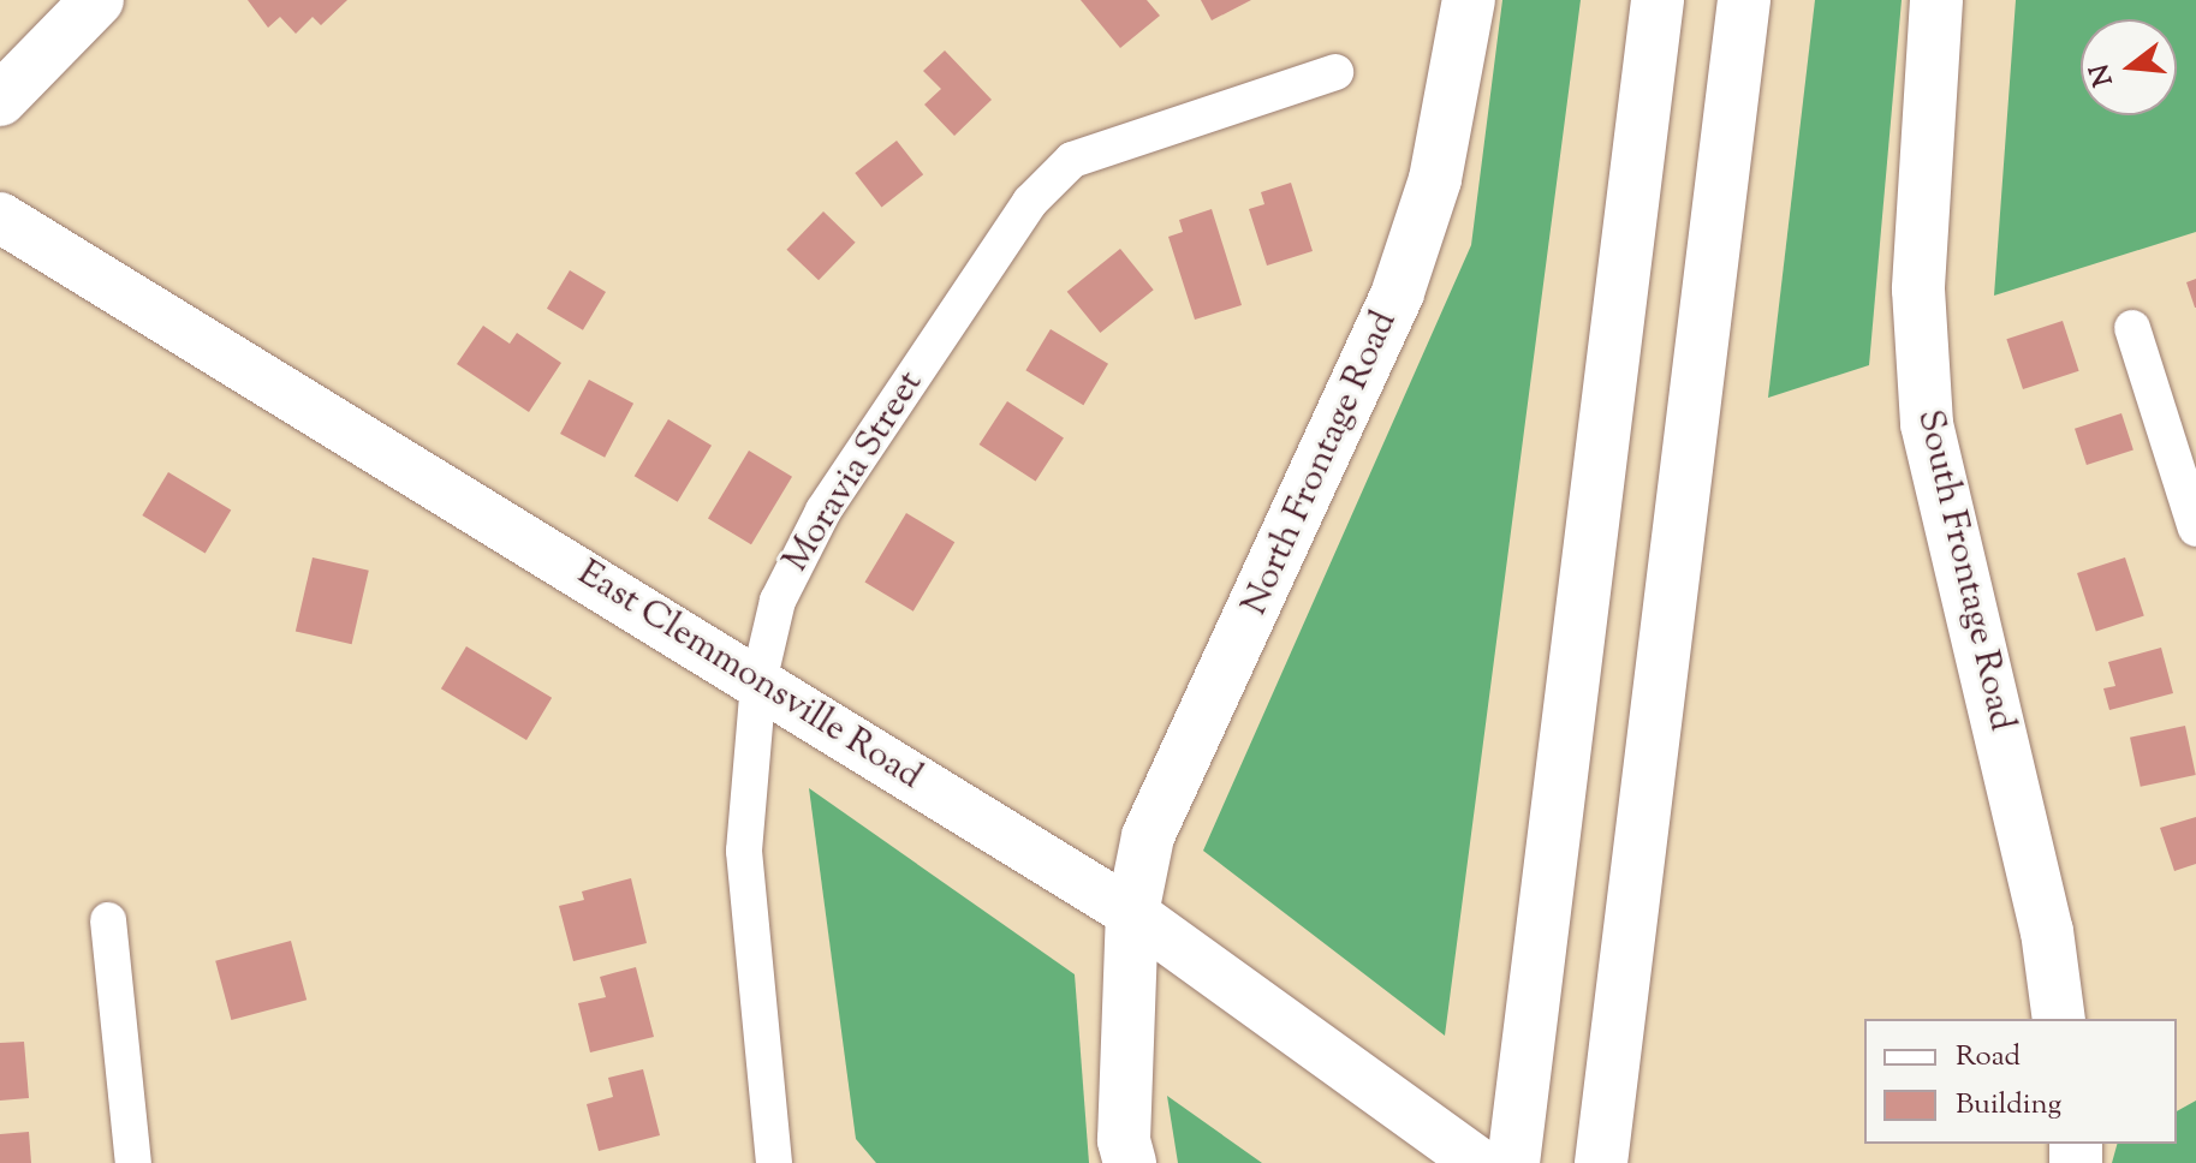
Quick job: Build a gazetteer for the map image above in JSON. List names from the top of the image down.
{
  "streets": {
    "main road": ["North Frontage Road", "South Frontage Road", "East Clemmonsville Road"],
    "street": ["Moravia Street"]
  },
  "crossings": [
    ["North Frontage Road", "East Clemmonsville Road"],
    ["Moravia Street", "East Clemmonsville Road"]
  ],
  "legend": ["Road", "Building"],
  "north": "left"
}
